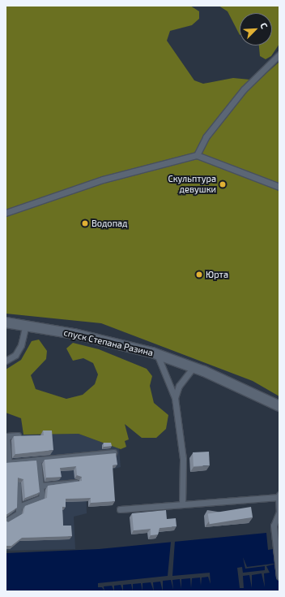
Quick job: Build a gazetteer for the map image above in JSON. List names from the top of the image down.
{
  "streets": {
    "street": ["спуск Степана Разина"]
  },
  "places": ["Скульптура девушки", "Водопад", "Юрта"],
  "north": "top right"
}
